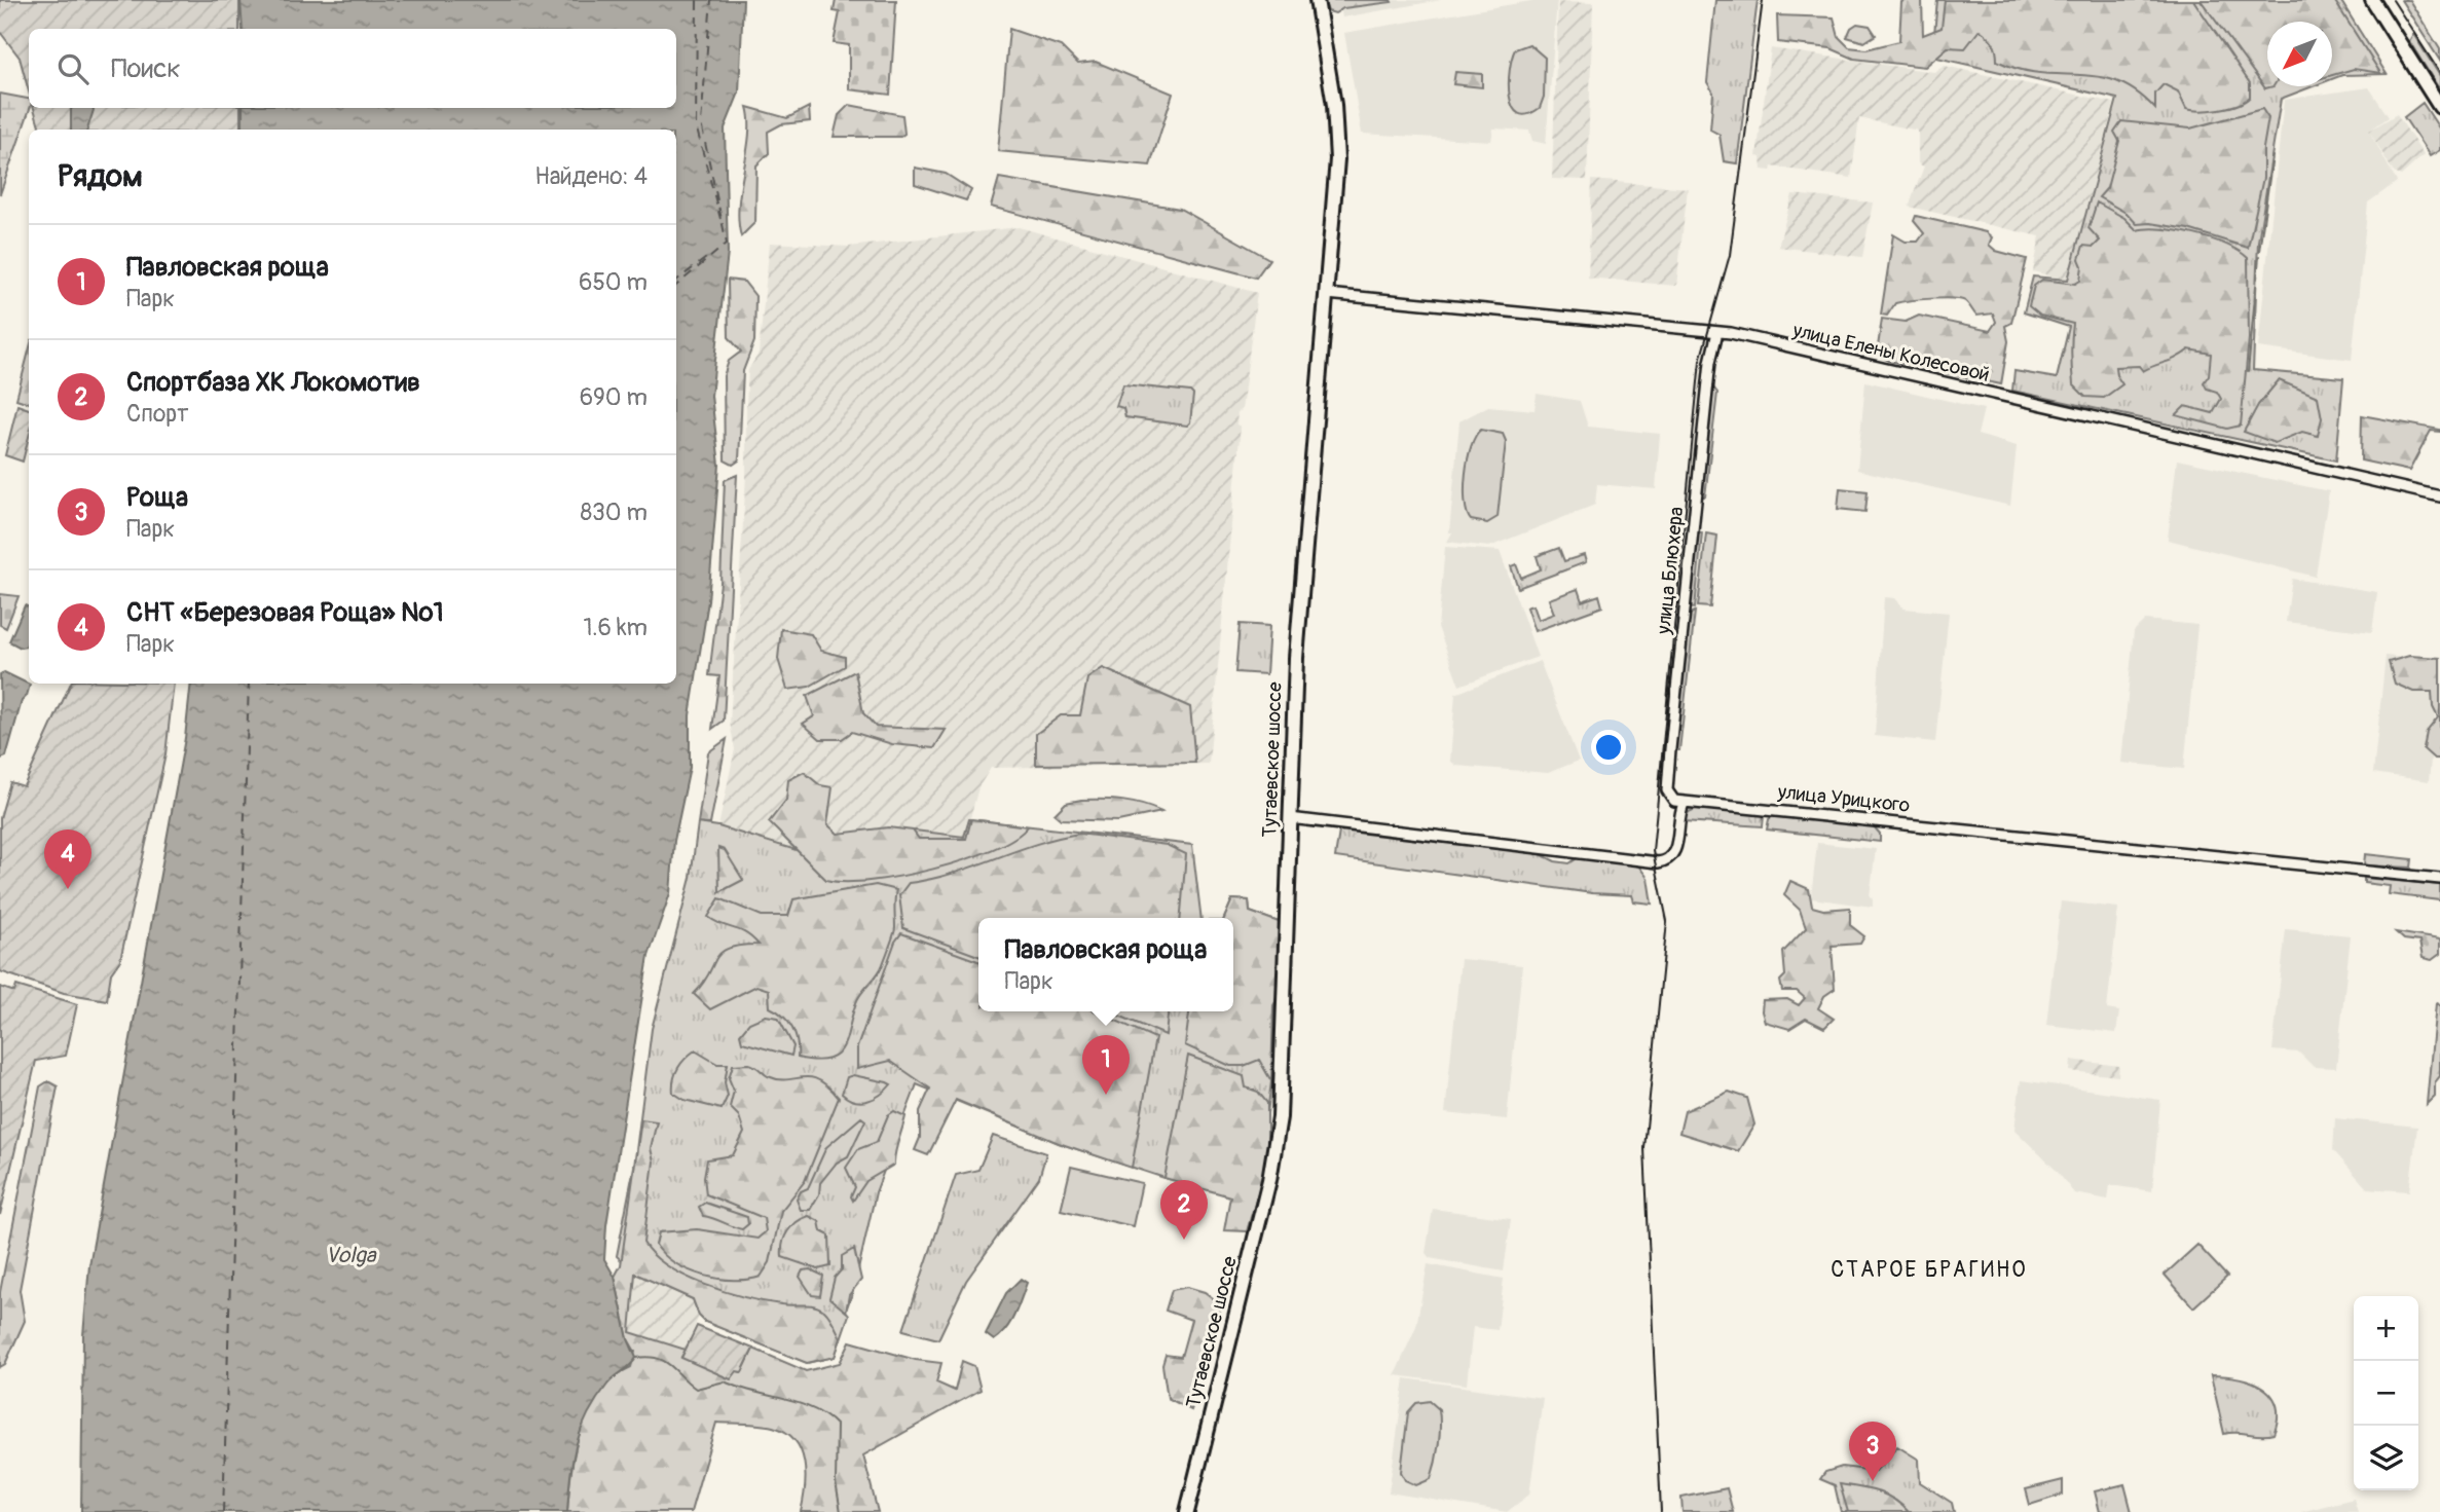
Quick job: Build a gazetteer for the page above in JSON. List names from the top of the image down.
{
  "streets": {
    "main road": ["Тутаевское шоссе"],
    "street": ["улица Елены Колесовой", "улица Блюхера", "улица Урицкого"]
  },
  "crossings": [
    ["улица Елены Колесовой", "улица Блюхера"],
    ["улица Елены Колесовой", "Тутаевское шоссе"],
    ["улица Блюхера", "улица Урицкого"]
  ],
  "districts": ["СТАРОЕ БРАГИНО"],
  "water": ["Volga"],
  "north": "bottom left",
  "page": {
    "search": "Поиск",
    "heading": ["Рядом", "Найдено: 4"],
    "list": [
      {
        "mark": "1",
        "name": "Павловская роща",
        "note": "Парк",
        "value": "650 m"
      },
      {
        "mark": "2",
        "name": "Спортбаза ХК Локомотив",
        "note": "Спорт",
        "value": "690 m"
      },
      {
        "mark": "3",
        "name": "Роща",
        "note": "Парк",
        "value": "830 m"
      },
      {
        "mark": "4",
        "name": "СНТ «Березовая Роща» №1",
        "note": "Парк",
        "value": "1.6 km"
      }
    ],
    "pins": [
      "4",
      "1",
      "2",
      "3"
    ],
    "popup": ["Павловская роща", "Парк"],
    "map_buttons": ["+", "−"]
  }
}
